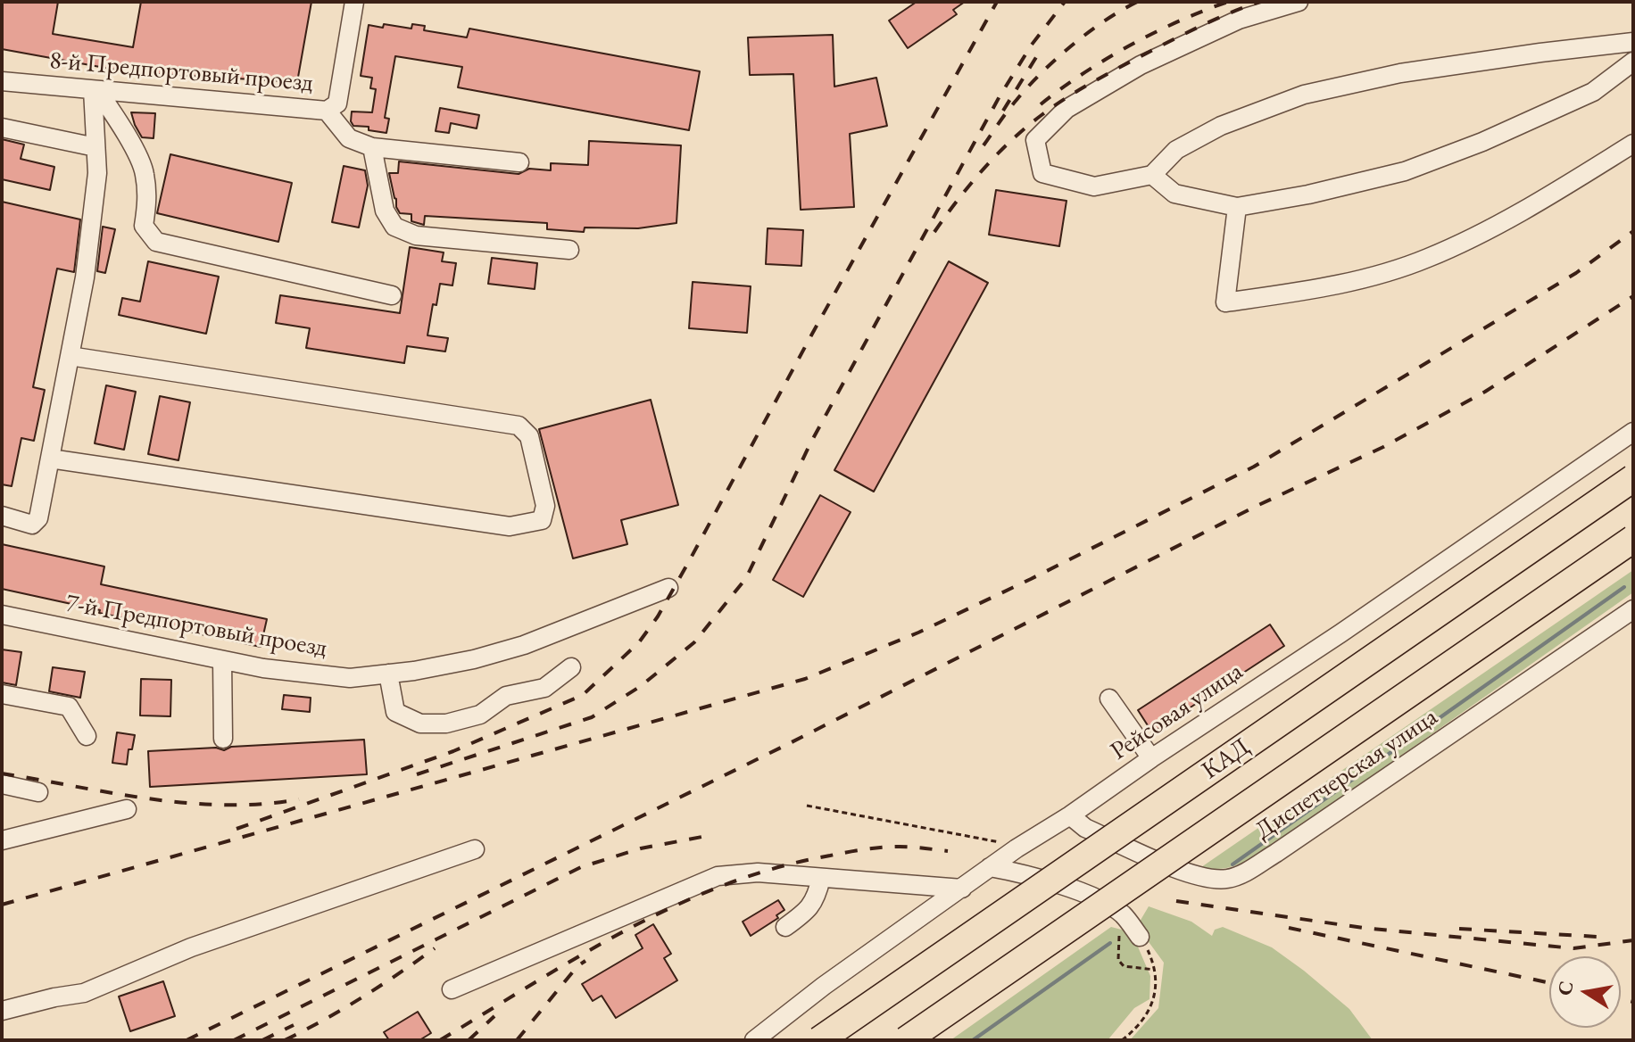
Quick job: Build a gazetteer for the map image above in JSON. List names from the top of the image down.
{
  "streets": {
    "highway": ["КАД"],
    "street": [
      "8-й Предпортовый проезд",
      "7-й Предпортовый проезд",
      "Рейсовая улица",
      "Диспетчерская улица"
    ]
  },
  "crossings": [
    ["Рейсовая улица", "Диспетчерская улица"]
  ],
  "north": "left"
}
